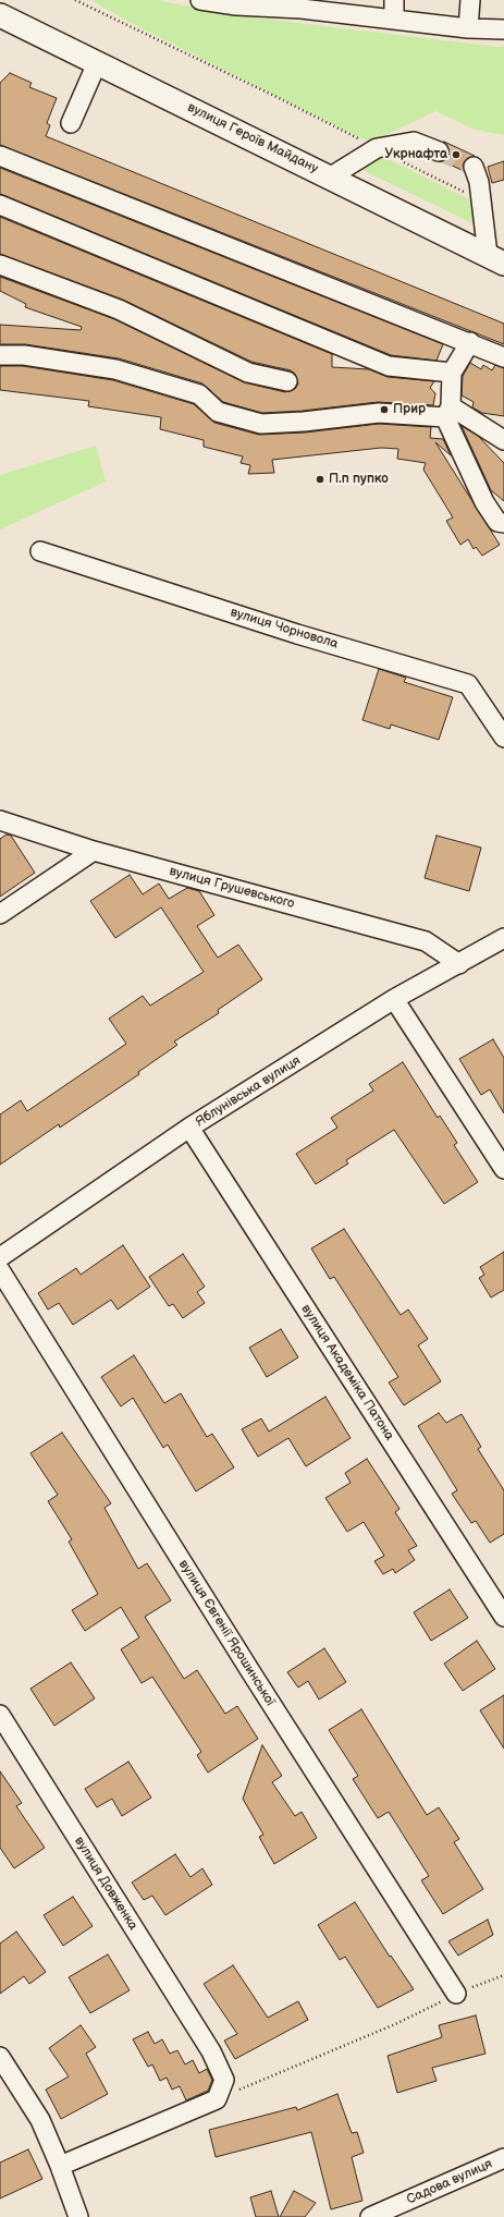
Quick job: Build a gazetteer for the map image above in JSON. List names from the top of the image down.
{
  "streets": {
    "main road": ["вулиця Героїв Майдану"],
    "street": [
      "вулиця Чорновола",
      "вулиця Грушевського",
      "Яблунівська вулиця",
      "вулиця Академіка Патона",
      "вулиця Євгенії Ярошинської",
      "вулиця Довженка",
      "Садова вулиця"
    ]
  },
  "crossings": [
    ["вулиця Грушевського", "Яблунівська вулиця"],
    ["Яблунівська вулиця", "вулиця Академіка Патона"]
  ],
  "places": ["Укрнафта", "Прир", "П.п пупко"]
}
